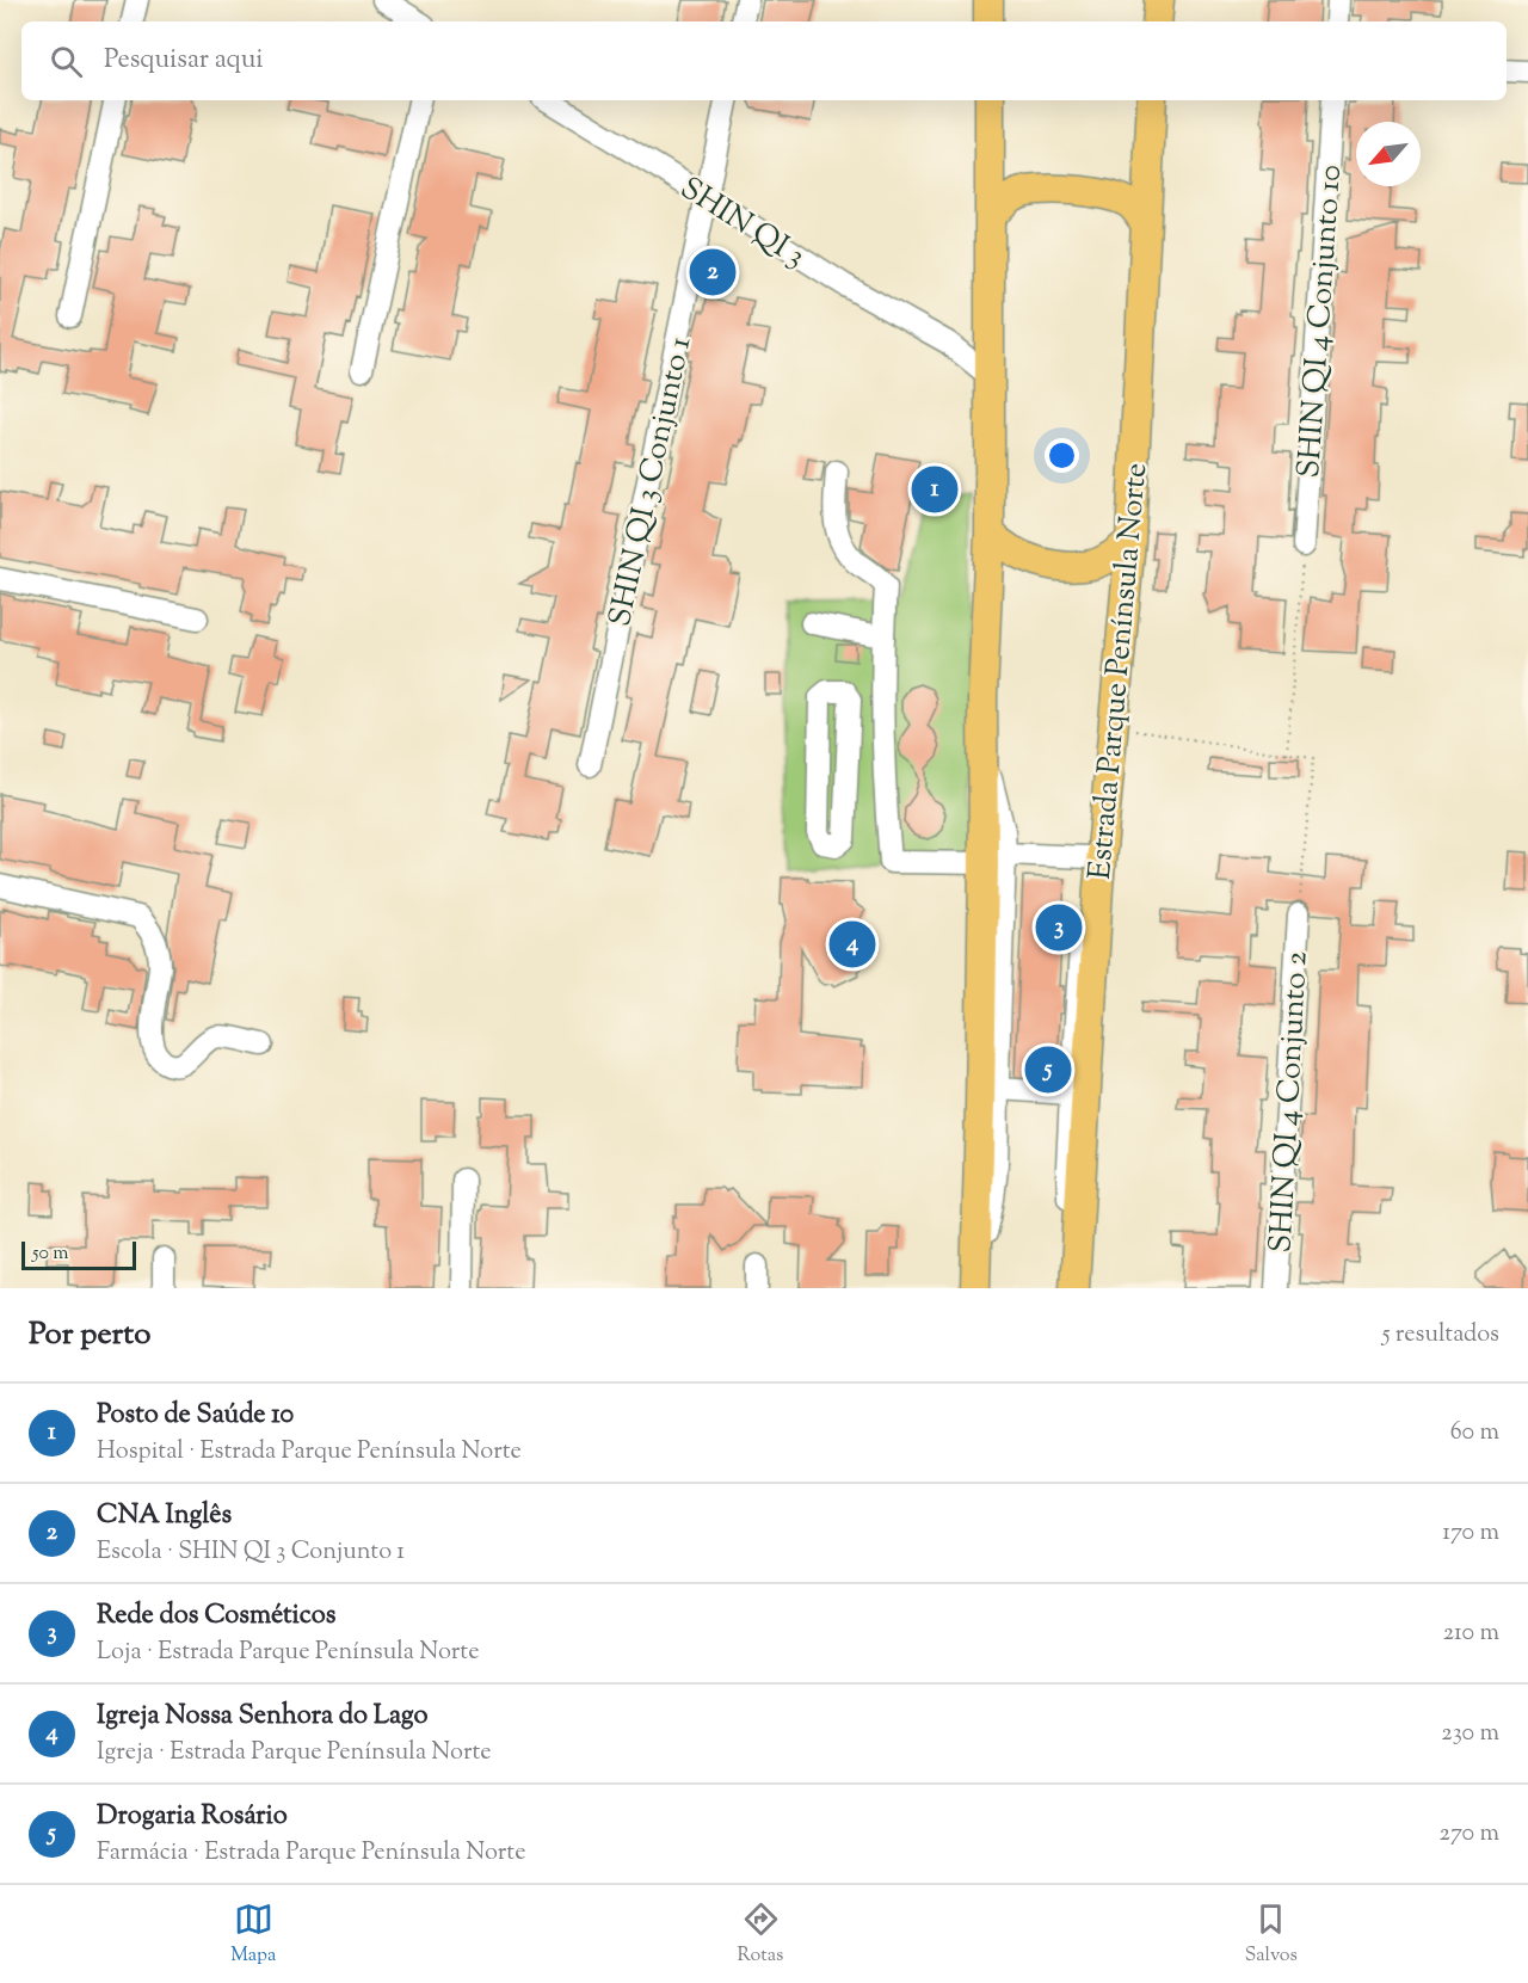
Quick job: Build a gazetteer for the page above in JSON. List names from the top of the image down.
{
  "streets": {
    "main road": ["Estrada Parque Península Norte"],
    "street": [
      "SHIN QI 3",
      "SHIN QI 4 Conjunto 10",
      "SHIN QI 3 Conjunto 1",
      "SHIN QI 4 Conjunto 2"
    ]
  },
  "crossings": [
    ["SHIN QI 3", "SHIN QI 3 Conjunto 1"]
  ],
  "scale_bar": "50 m",
  "north": "bottom left",
  "page": {
    "search": "Pesquisar aqui",
    "pins": [
      "2",
      "1",
      "3",
      "4",
      "5"
    ],
    "scale": "50 m",
    "heading": ["Por perto", "5 resultados"],
    "list": [
      {
        "mark": "1",
        "name": "Posto de Saúde 10",
        "note": "Hospital · Estrada Parque Península Norte",
        "value": "60 m"
      },
      {
        "mark": "2",
        "name": "CNA Inglês",
        "note": "Escola · SHIN QI 3 Conjunto 1",
        "value": "170 m"
      },
      {
        "mark": "3",
        "name": "Rede dos Cosméticos",
        "note": "Loja · Estrada Parque Península Norte",
        "value": "210 m"
      },
      {
        "mark": "4",
        "name": "Igreja Nossa Senhora do Lago",
        "note": "Igreja · Estrada Parque Península Norte",
        "value": "230 m"
      },
      {
        "mark": "5",
        "name": "Drogaria Rosário",
        "note": "Farmácia · Estrada Parque Península Norte",
        "value": "270 m"
      }
    ],
    "nav": ["Mapa", "Rotas", "Salvos"]
  }
}
